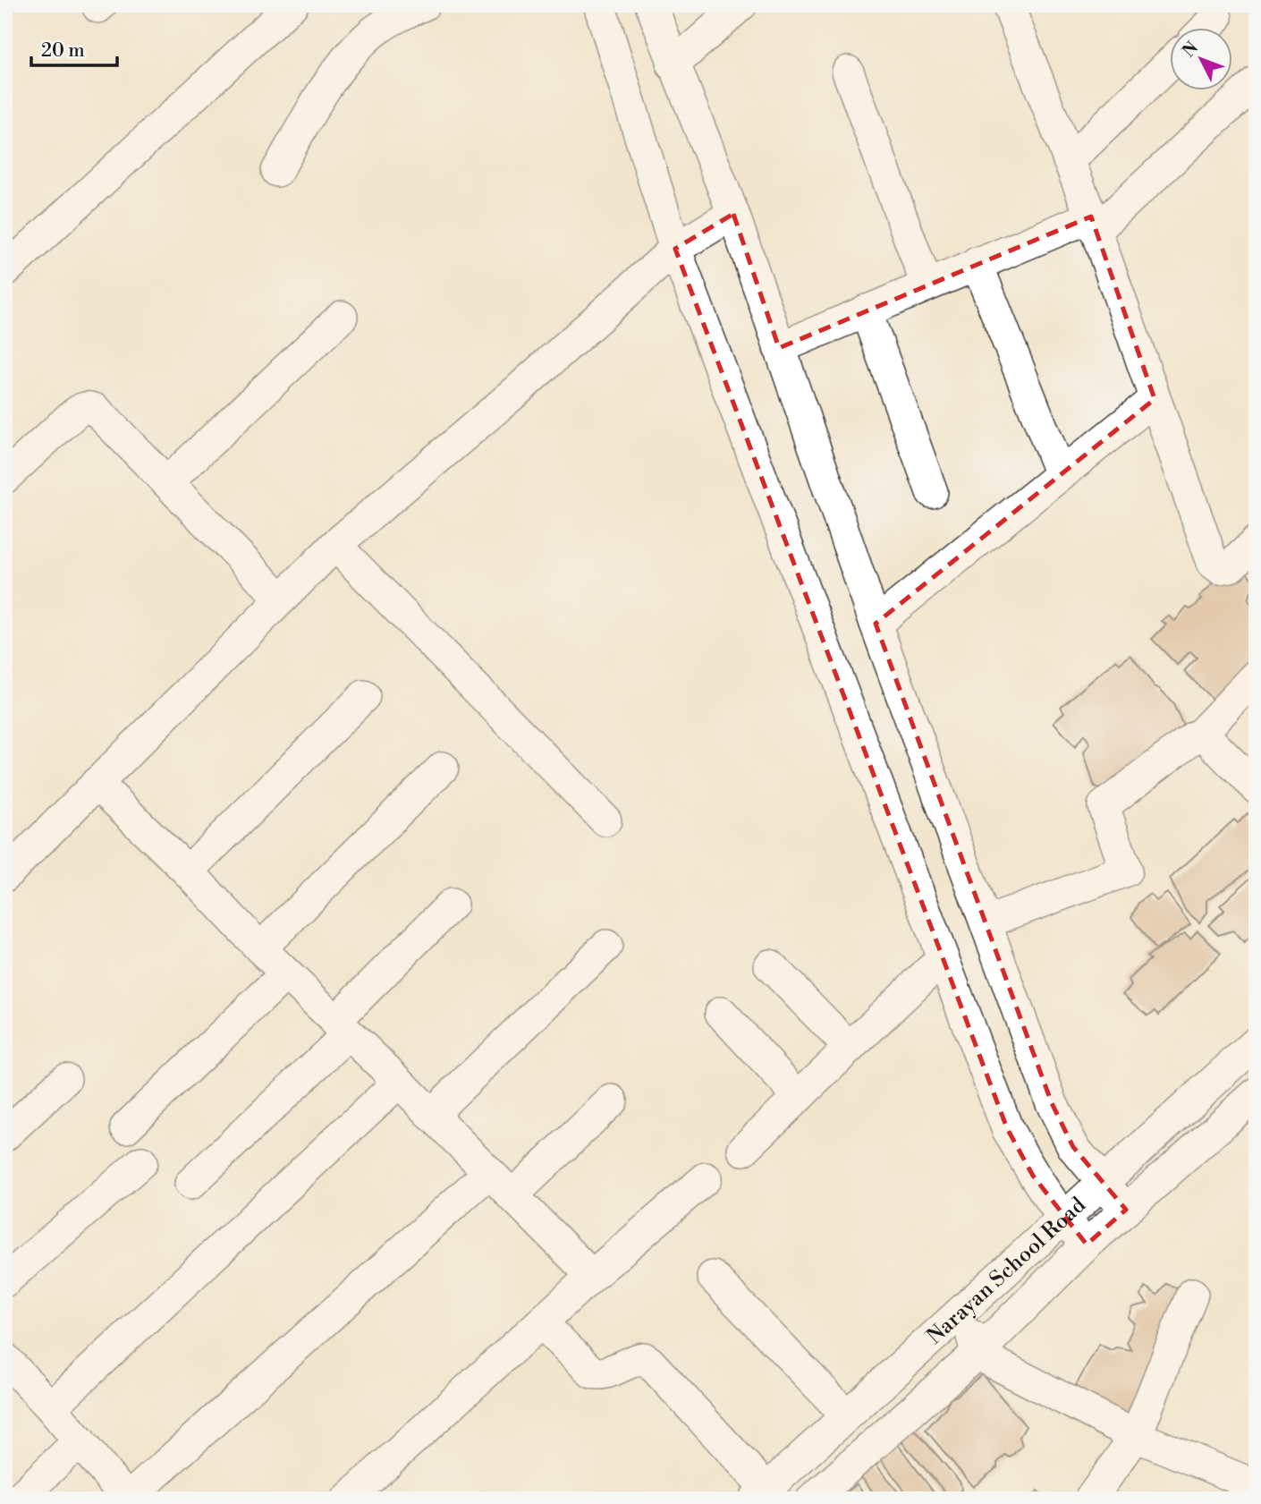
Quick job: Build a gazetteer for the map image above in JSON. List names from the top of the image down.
{
  "streets": {
    "street": ["Narayan School Road"]
  },
  "scale_bar": "20 m",
  "north": "top left"
}
